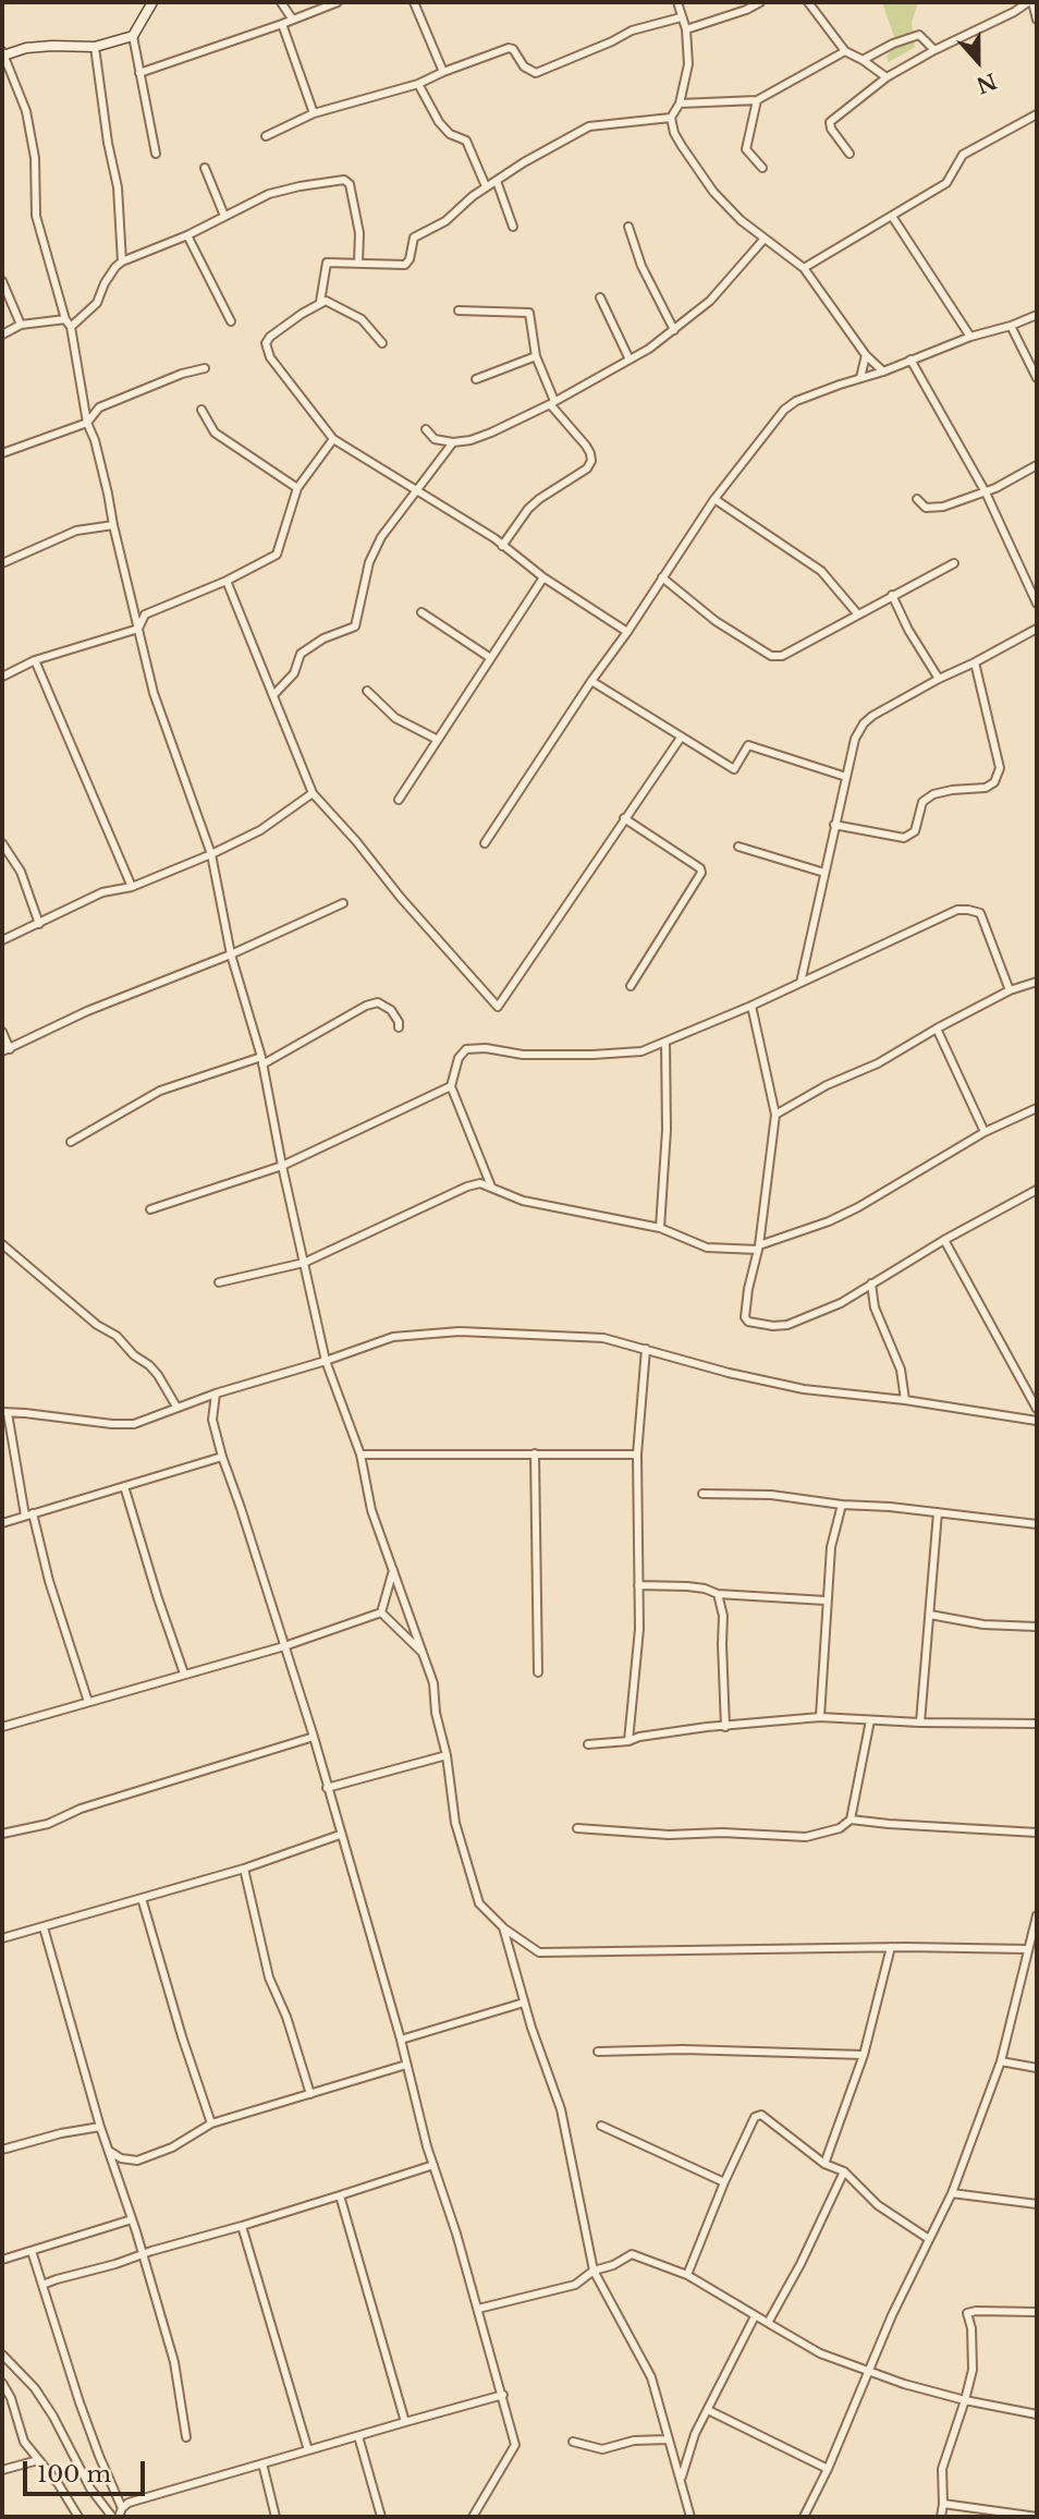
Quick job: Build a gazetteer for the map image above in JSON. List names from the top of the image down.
{
  "scale_bar": "100 m",
  "north": "bottom"
}
